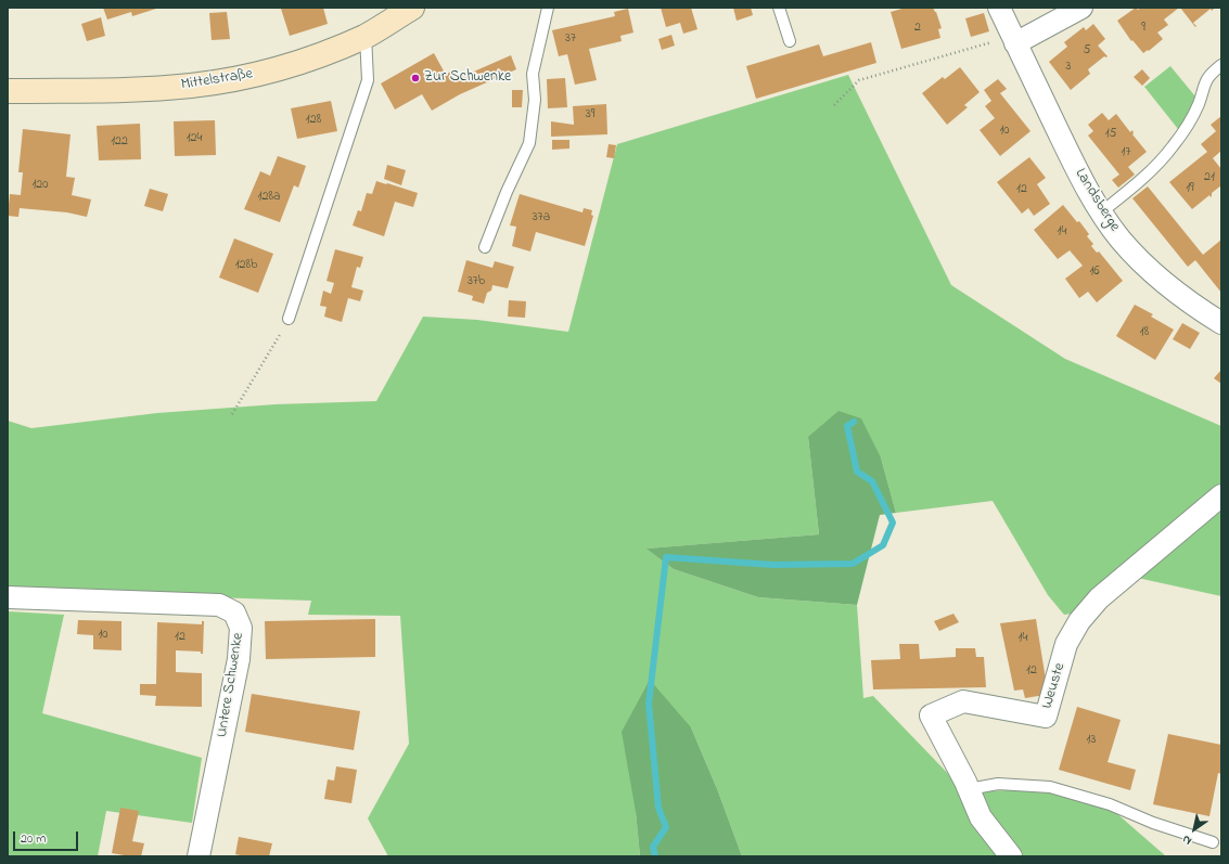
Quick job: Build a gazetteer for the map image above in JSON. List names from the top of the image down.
{
  "streets": {
    "main road": ["Mittelstraße"],
    "street": ["Landsberge", "Untere Schwenke", "Weuste"]
  },
  "places": ["Zur Schwenke"],
  "house_numbers": [
    "2",
    "9",
    "37",
    "5",
    "3",
    "39",
    "128",
    "10",
    "15",
    "124",
    "122",
    "17",
    "21",
    "120",
    "19",
    "12",
    "128a",
    "37a",
    "14",
    "128b",
    "16",
    "37b",
    "18",
    "10",
    "12",
    "14",
    "12",
    "13"
  ],
  "scale_bar": "20 m",
  "north": "bottom left"
}
